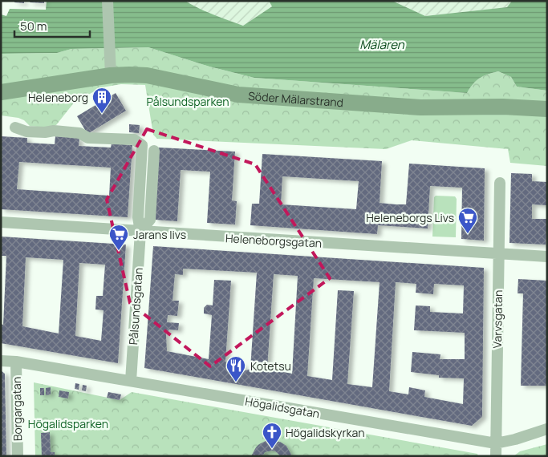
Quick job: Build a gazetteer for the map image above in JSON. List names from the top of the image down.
{
  "streets": {
    "street": [
      "Söder Mälarstrand",
      "Heleneborgsgatan",
      "Pålsundsgatan",
      "Varvsgatan",
      "Högalidsgatan",
      "Borgargatan"
    ]
  },
  "crossings": [
    ["Heleneborgsgatan", "Pålsundsgatan"],
    ["Heleneborgsgatan", "Varvsgatan"],
    ["Pålsundsgatan", "Högalidsgatan"],
    ["Varvsgatan", "Högalidsgatan"],
    ["Högalidsgatan", "Borgargatan"]
  ],
  "water": ["Mälaren"],
  "parks": ["Pålsundsparken", "Högalidsparken"],
  "places": {
    "building": ["Heleneborg"],
    "supermarket": ["Heleneborgs Livs", "Jarans livs"],
    "restaurant": ["Kotetsu"],
    "church": ["Högalidskyrkan"]
  },
  "scale_bar": "50 m"
}
